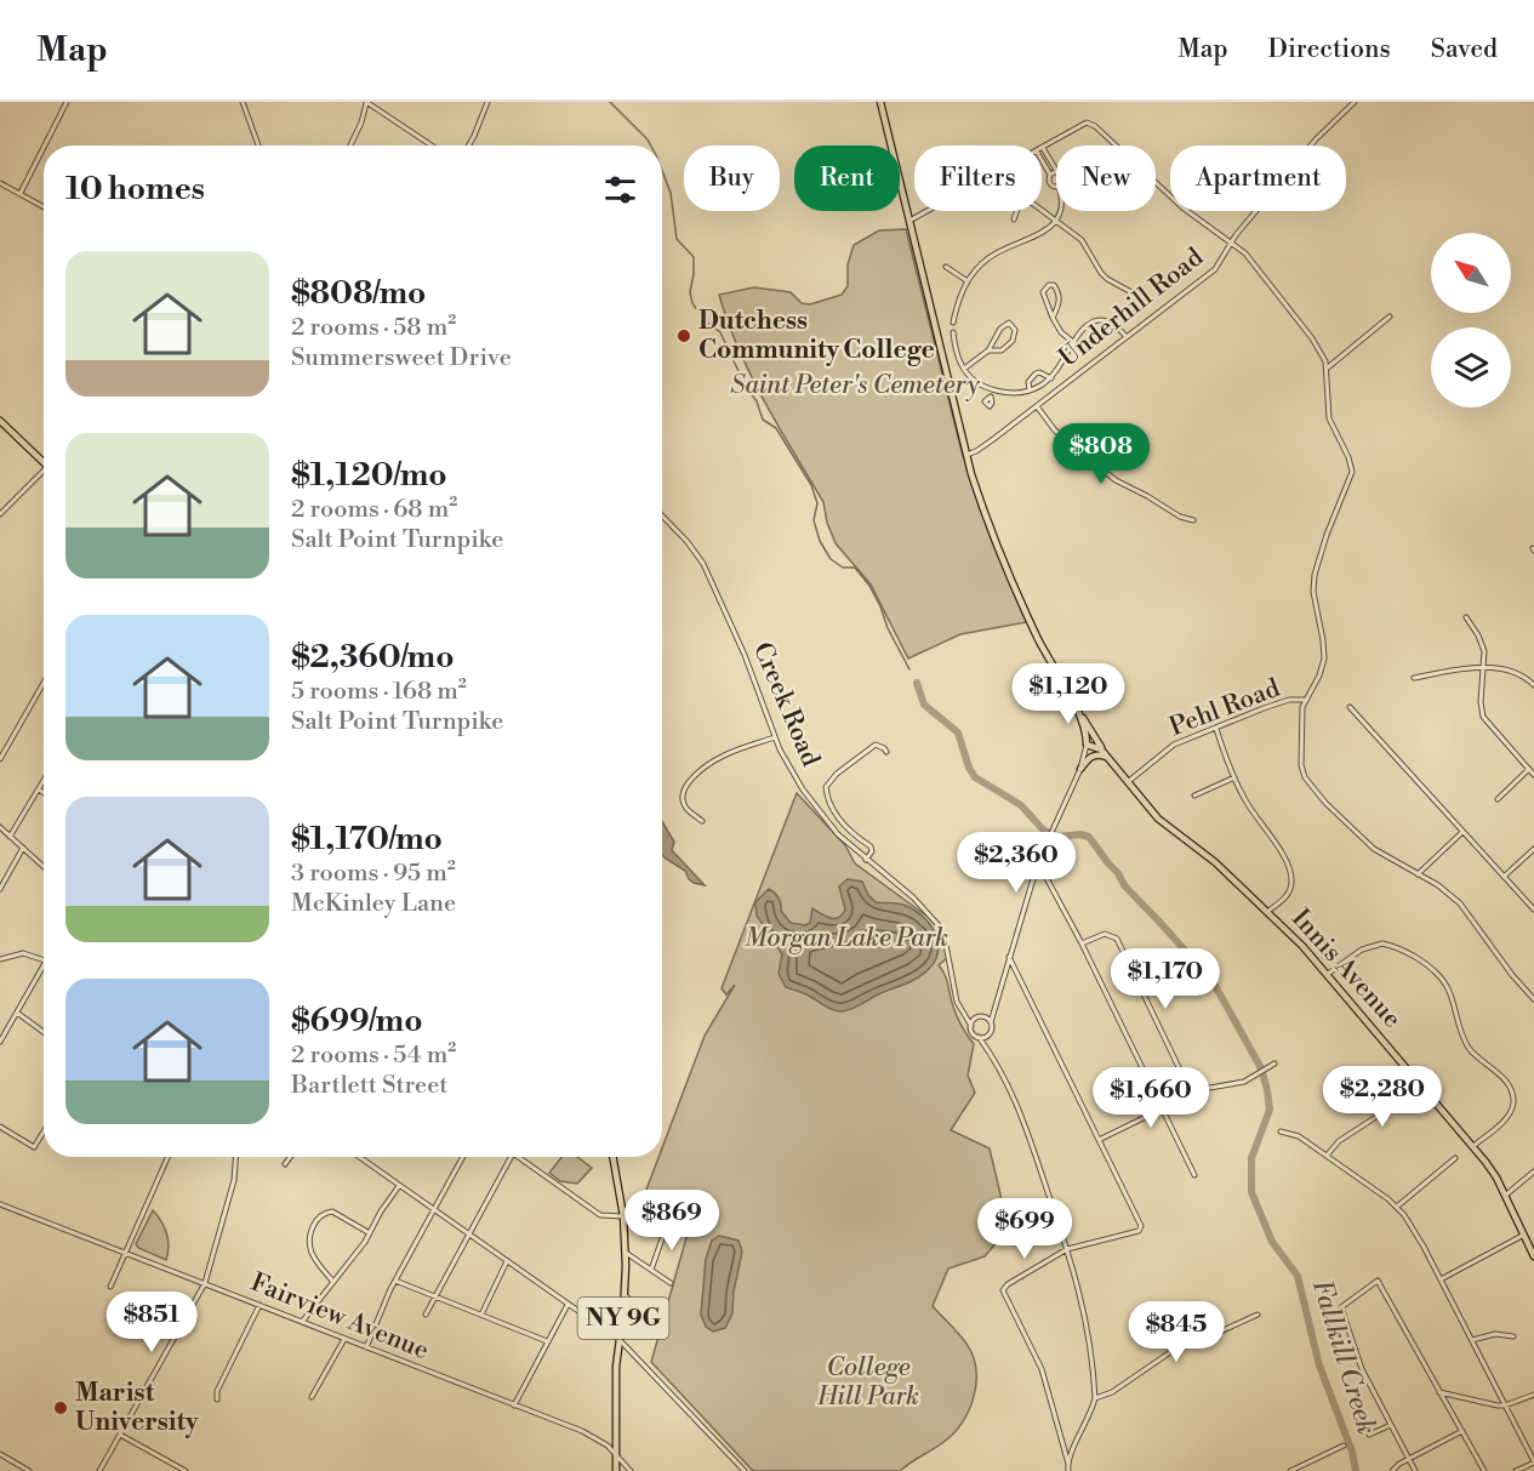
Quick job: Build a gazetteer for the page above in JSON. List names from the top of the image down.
{
  "streets": {
    "main road": ["Innis Avenue", "NY 9G"],
    "street": [
      "Underhill Road",
      "Creek Road",
      "Pehl Road",
      "Fairview Avenue"
    ]
  },
  "crossings": [
    ["Pehl Road", "Innis Avenue"],
    ["Fairview Avenue", "NY 9G"]
  ],
  "water": ["Fallkill Creek"],
  "parks": ["Saint Peter's Cemetery", "Morgan Lake Park", "College Hill Park"],
  "places": ["Dutchess Community College", "Marist University"],
  "north": "top left",
  "page": {
    "header": "Map",
    "nav": ["Map", "Directions", "Saved"],
    "chip": [
      "Buy",
      "Rent",
      "Filters",
      "New",
      "Apartment"
    ],
    "heading": "10 homes",
    "list": [
      {
        "name": "$808/mo",
        "note": "2 rooms · 58 m² · Summersweet Drive"
      },
      {
        "name": "$1,120/mo",
        "note": "2 rooms · 68 m² · Salt Point Turnpike"
      },
      {
        "name": "$2,360/mo",
        "note": "5 rooms · 168 m² · Salt Point Turnpike"
      },
      {
        "name": "$1,170/mo",
        "note": "3 rooms · 95 m² · McKinley Lane"
      },
      {
        "name": "$699/mo",
        "note": "2 rooms · 54 m² · Bartlett Street"
      }
    ],
    "price": [
      "$808",
      "$1,120",
      "$2,360",
      "$1,170",
      "$2,280",
      "$1,660",
      "$869",
      "$699",
      "$851",
      "$845"
    ]
  }
}
